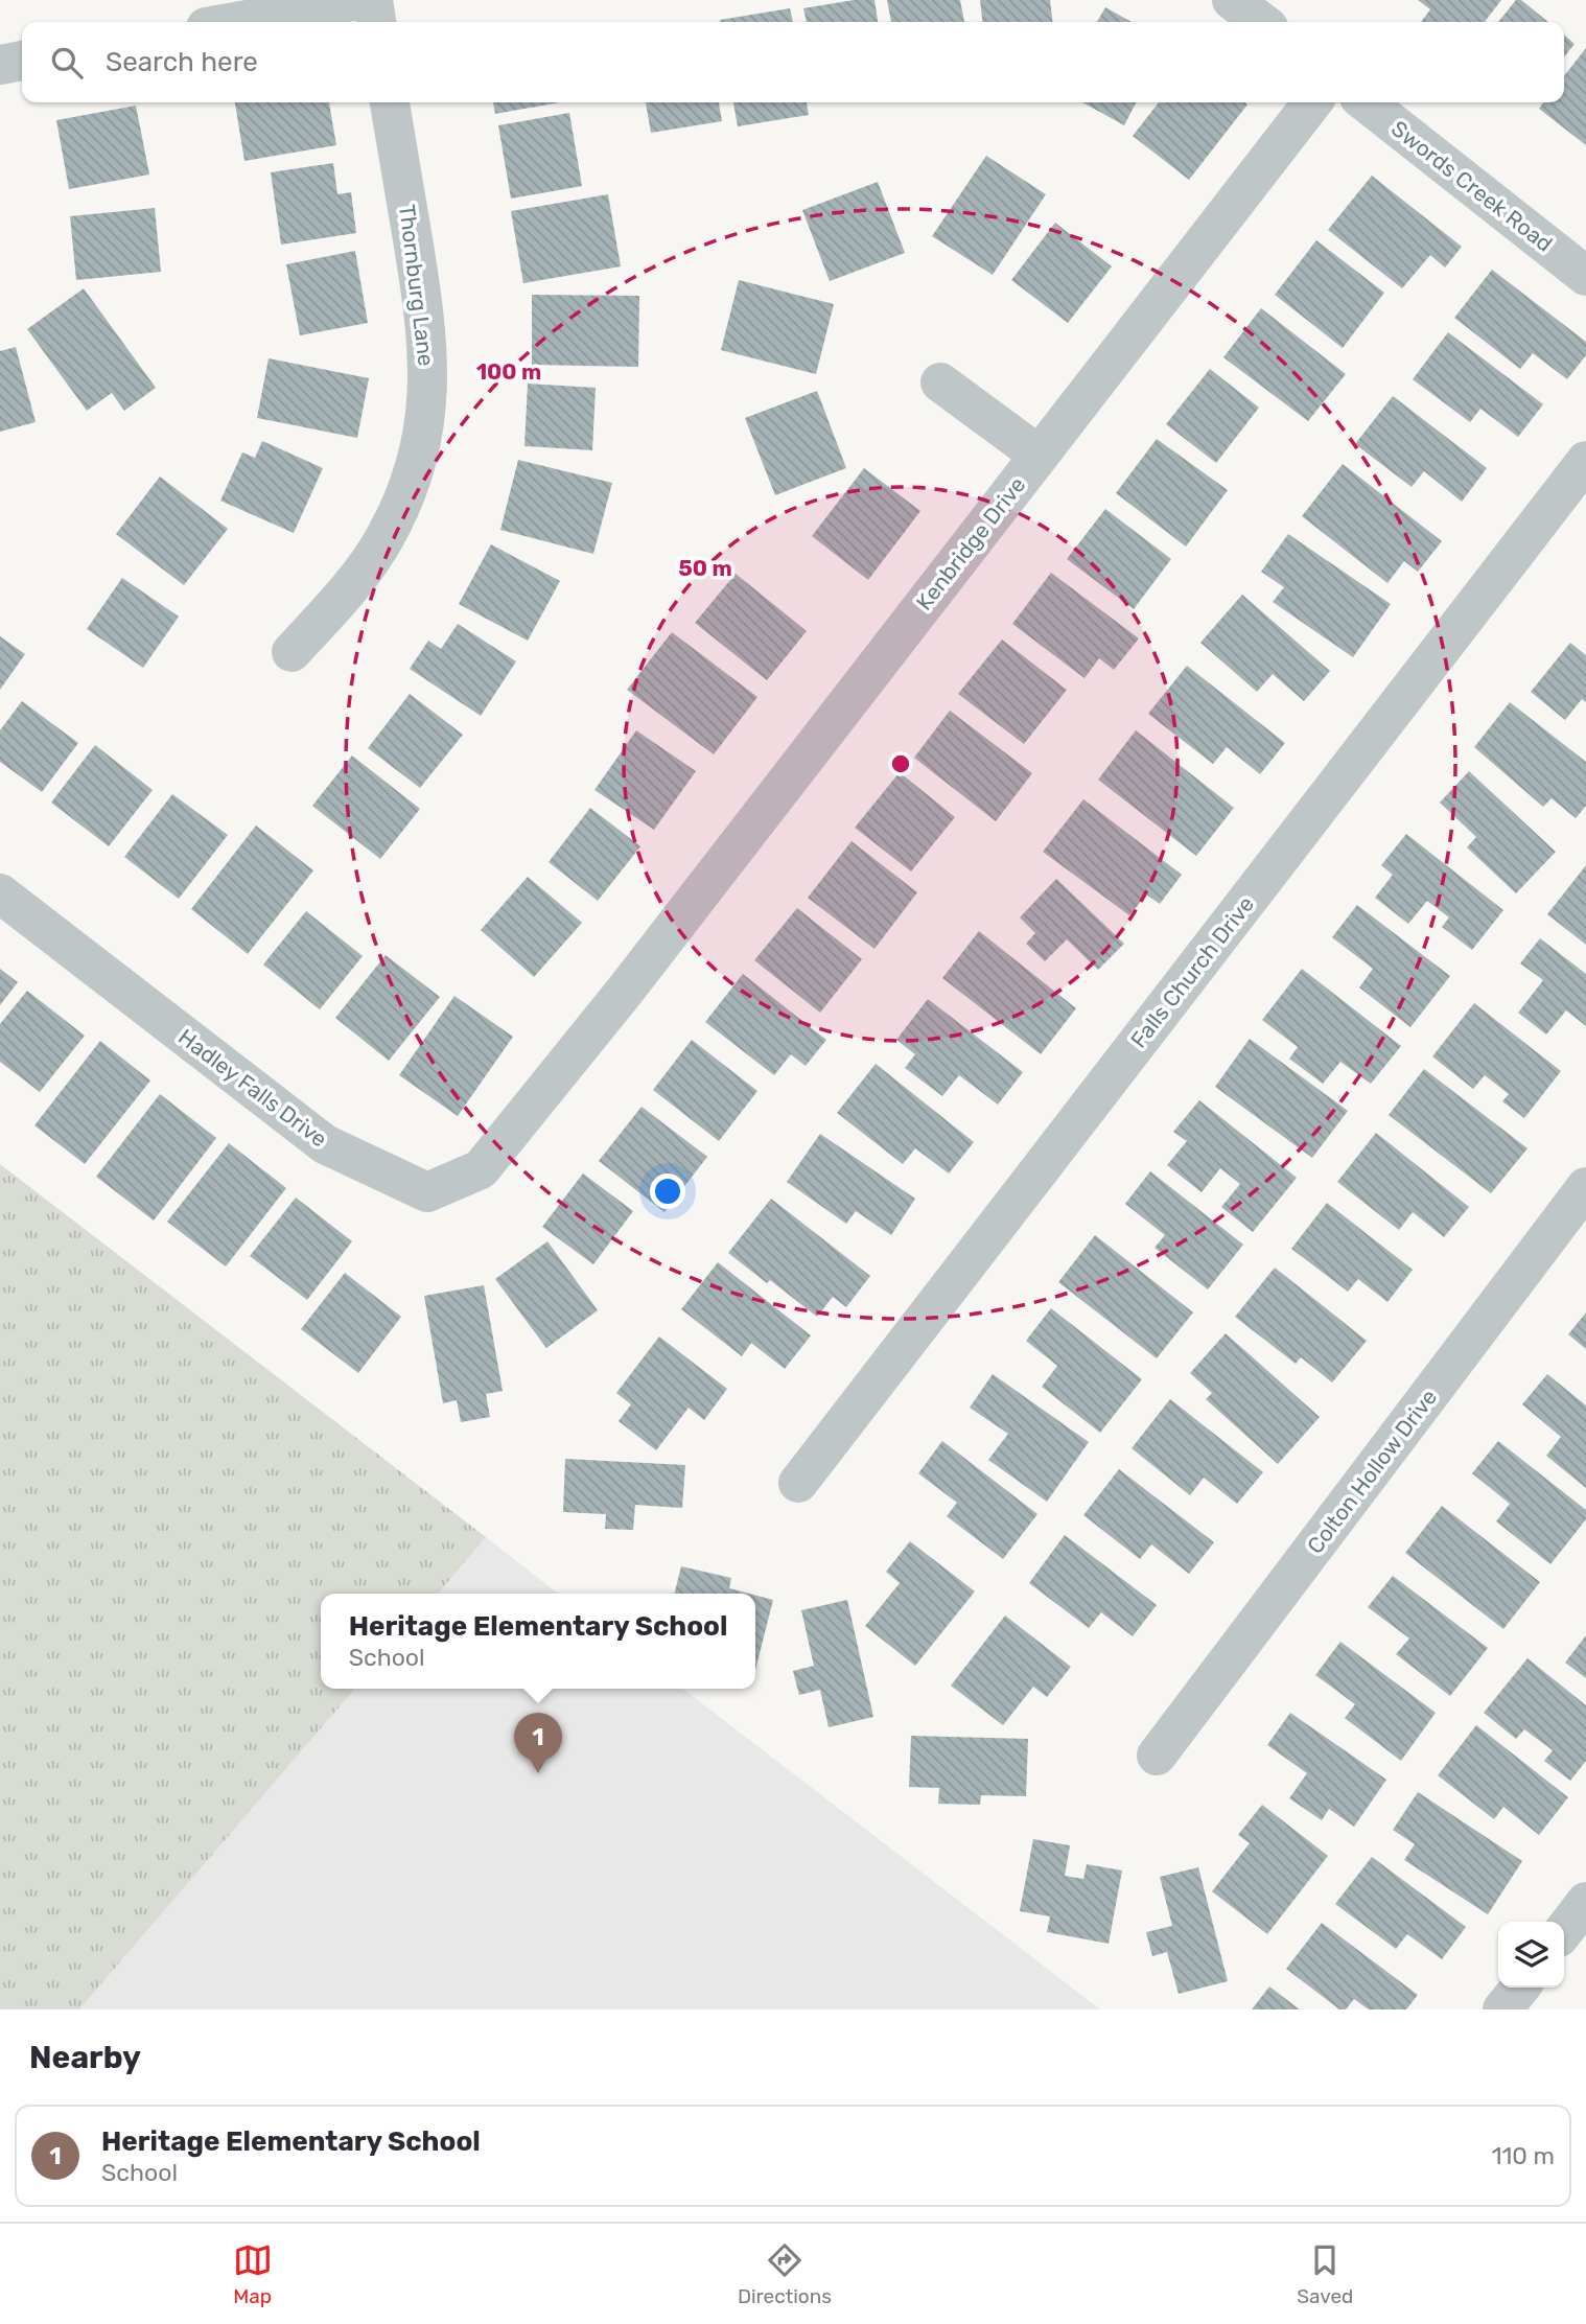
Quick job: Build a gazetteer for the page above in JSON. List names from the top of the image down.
{
  "streets": {
    "street": [
      "Swords Creek Road",
      "Thornburg Lane",
      "Kenbridge Drive",
      "Falls Church Drive",
      "Hadley Falls Drive",
      "Colton Hollow Drive"
    ]
  },
  "crossings": [
    ["Kenbridge Drive", "Hadley Falls Drive"]
  ],
  "page": {
    "search": "Search here",
    "popup": ["Heritage Elementary School", "School"],
    "pins": "1",
    "heading": "Nearby",
    "list": [
      {
        "mark": "1",
        "name": "Heritage Elementary School",
        "note": "School",
        "value": "110 m"
      }
    ],
    "nav": ["Map", "Directions", "Saved"]
  },
  "rings": ["100 m", "50 m"]
}
